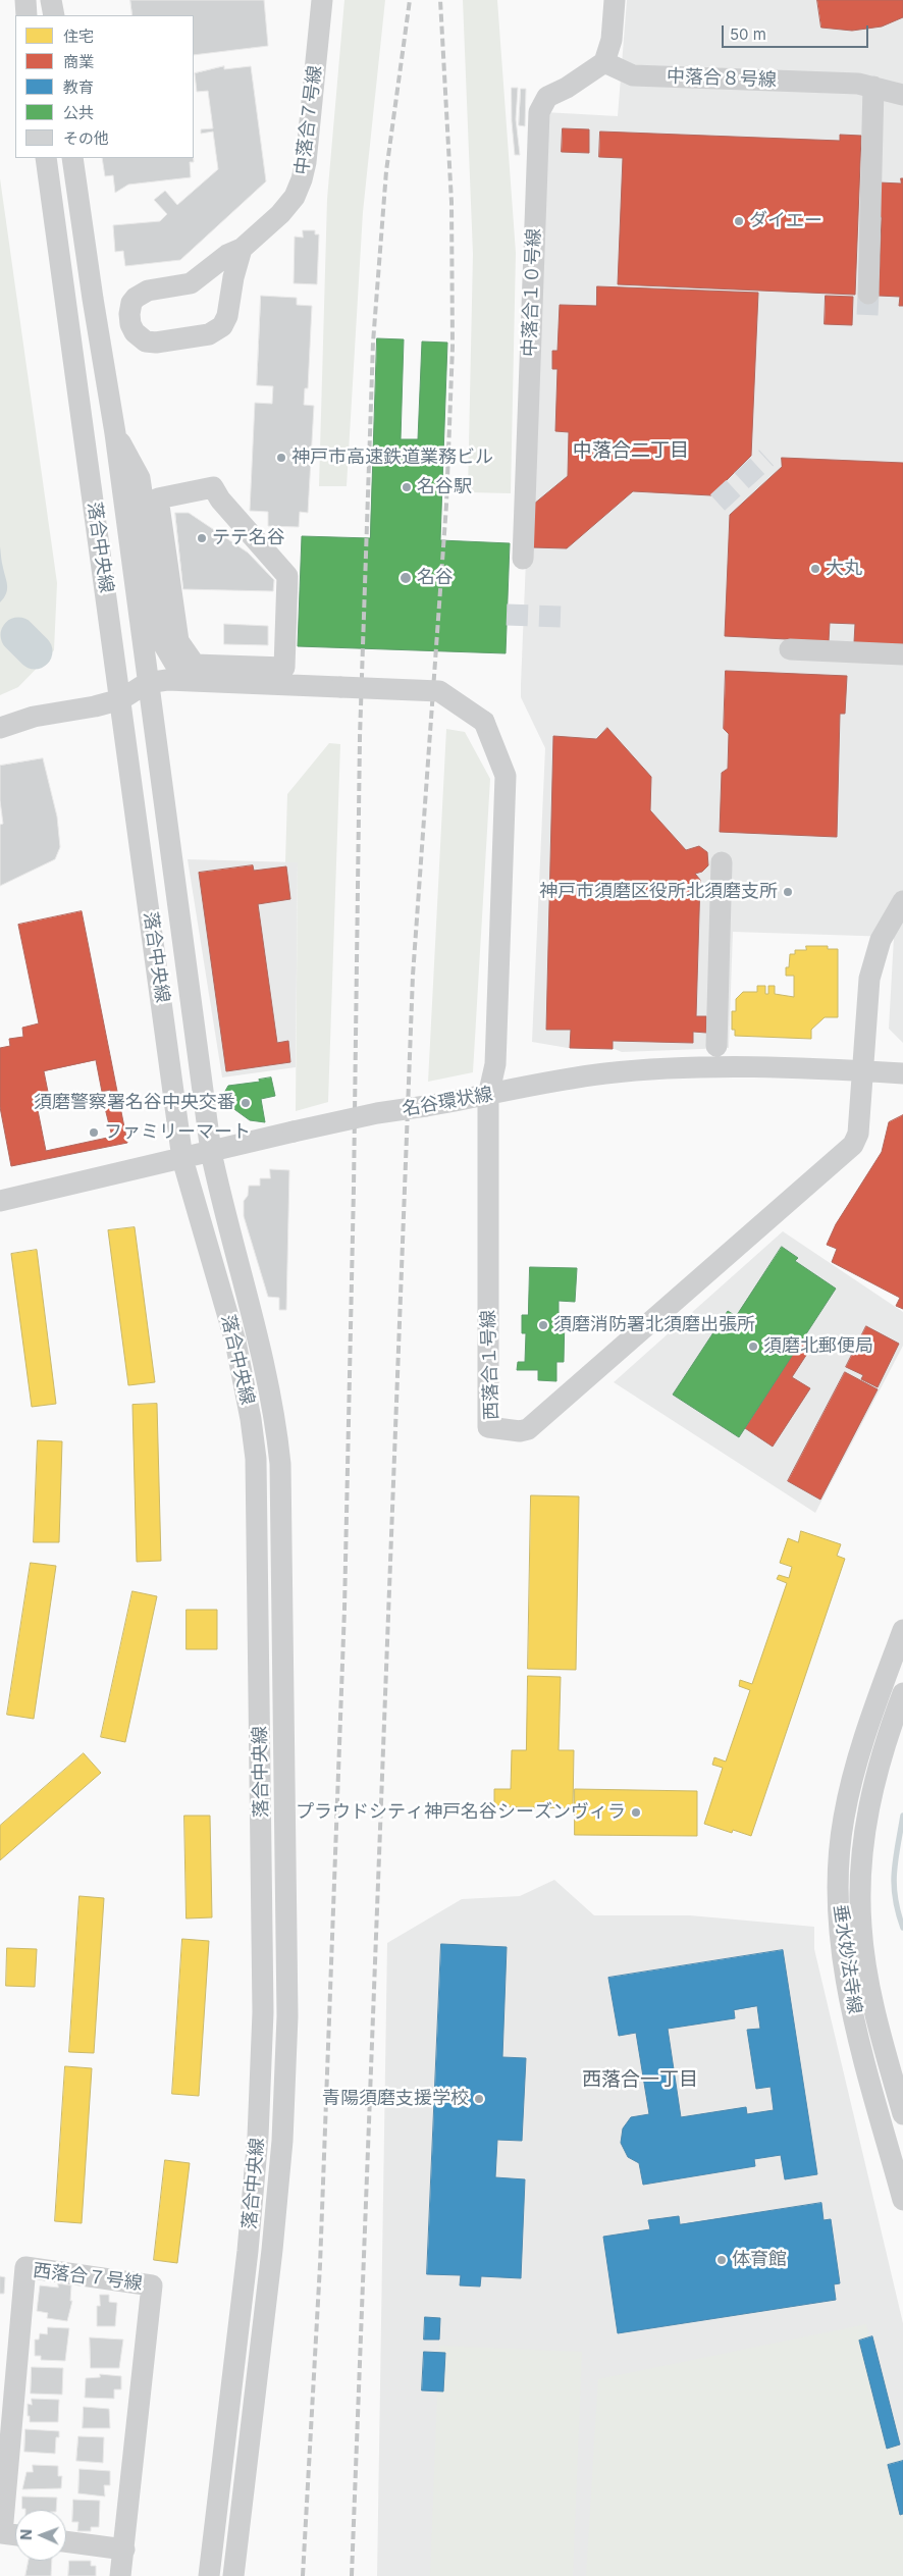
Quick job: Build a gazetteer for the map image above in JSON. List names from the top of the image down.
{
  "streets": {
    "street": [
      "中落合８号線",
      "中落合７号線",
      "中落合１０号線",
      "落合中央線",
      "名谷環状線",
      "西落合１号線",
      "垂水妙法寺線",
      "西落合７号線"
    ]
  },
  "crossings": [
    ["中落合８号線", "中落合１０号線"],
    ["落合中央線", "名谷環状線"],
    ["名谷環状線", "西落合１号線"]
  ],
  "districts": ["中落合二丁目", "西落合一丁目"],
  "places": [
    "ダイエー",
    "神戸市高速鉄道業務ビル",
    "名谷駅",
    "テテ名谷",
    "大丸",
    "名谷",
    "神戸市須磨区役所北須磨支所",
    "須磨警察署名谷中央交番",
    "ファミリーマート",
    "須磨消防署北須磨出張所",
    "須磨北郵便局",
    "プラウドシティ神戸名谷シーズンヴィラ",
    "青陽須磨支援学校",
    "体育館"
  ],
  "legend": [
    "住宅",
    "商業",
    "教育",
    "公共",
    "その他"
  ],
  "scale_bar": "50 m",
  "north": "left"
}
